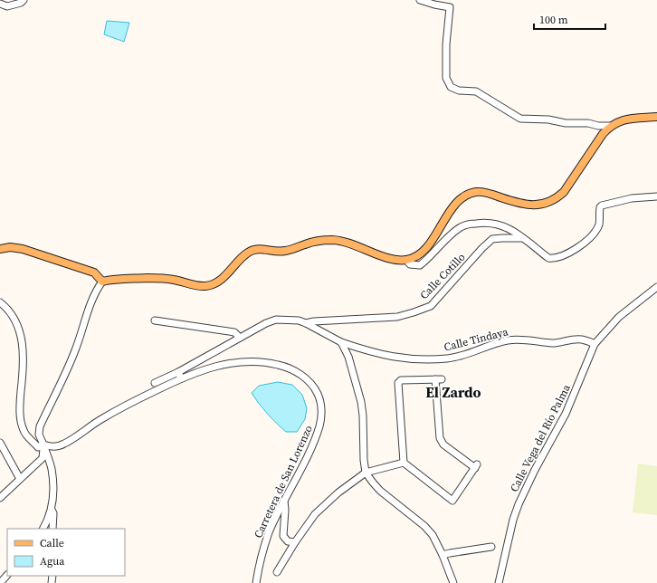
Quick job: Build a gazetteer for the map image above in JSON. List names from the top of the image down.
{
  "streets": {
    "street": [
      "Calle Cotillo",
      "Calle Tindaya",
      "Calle Vega del Río Palma",
      "Carretera de San Lorenzo"
    ]
  },
  "crossings": [
    ["Calle Cotillo", "Calle Tindaya"],
    ["Calle Tindaya", "Calle Vega del Río Palma"]
  ],
  "districts": ["El Zardo"],
  "legend": ["Calle", "Agua"],
  "scale_bar": "100 m"
}
